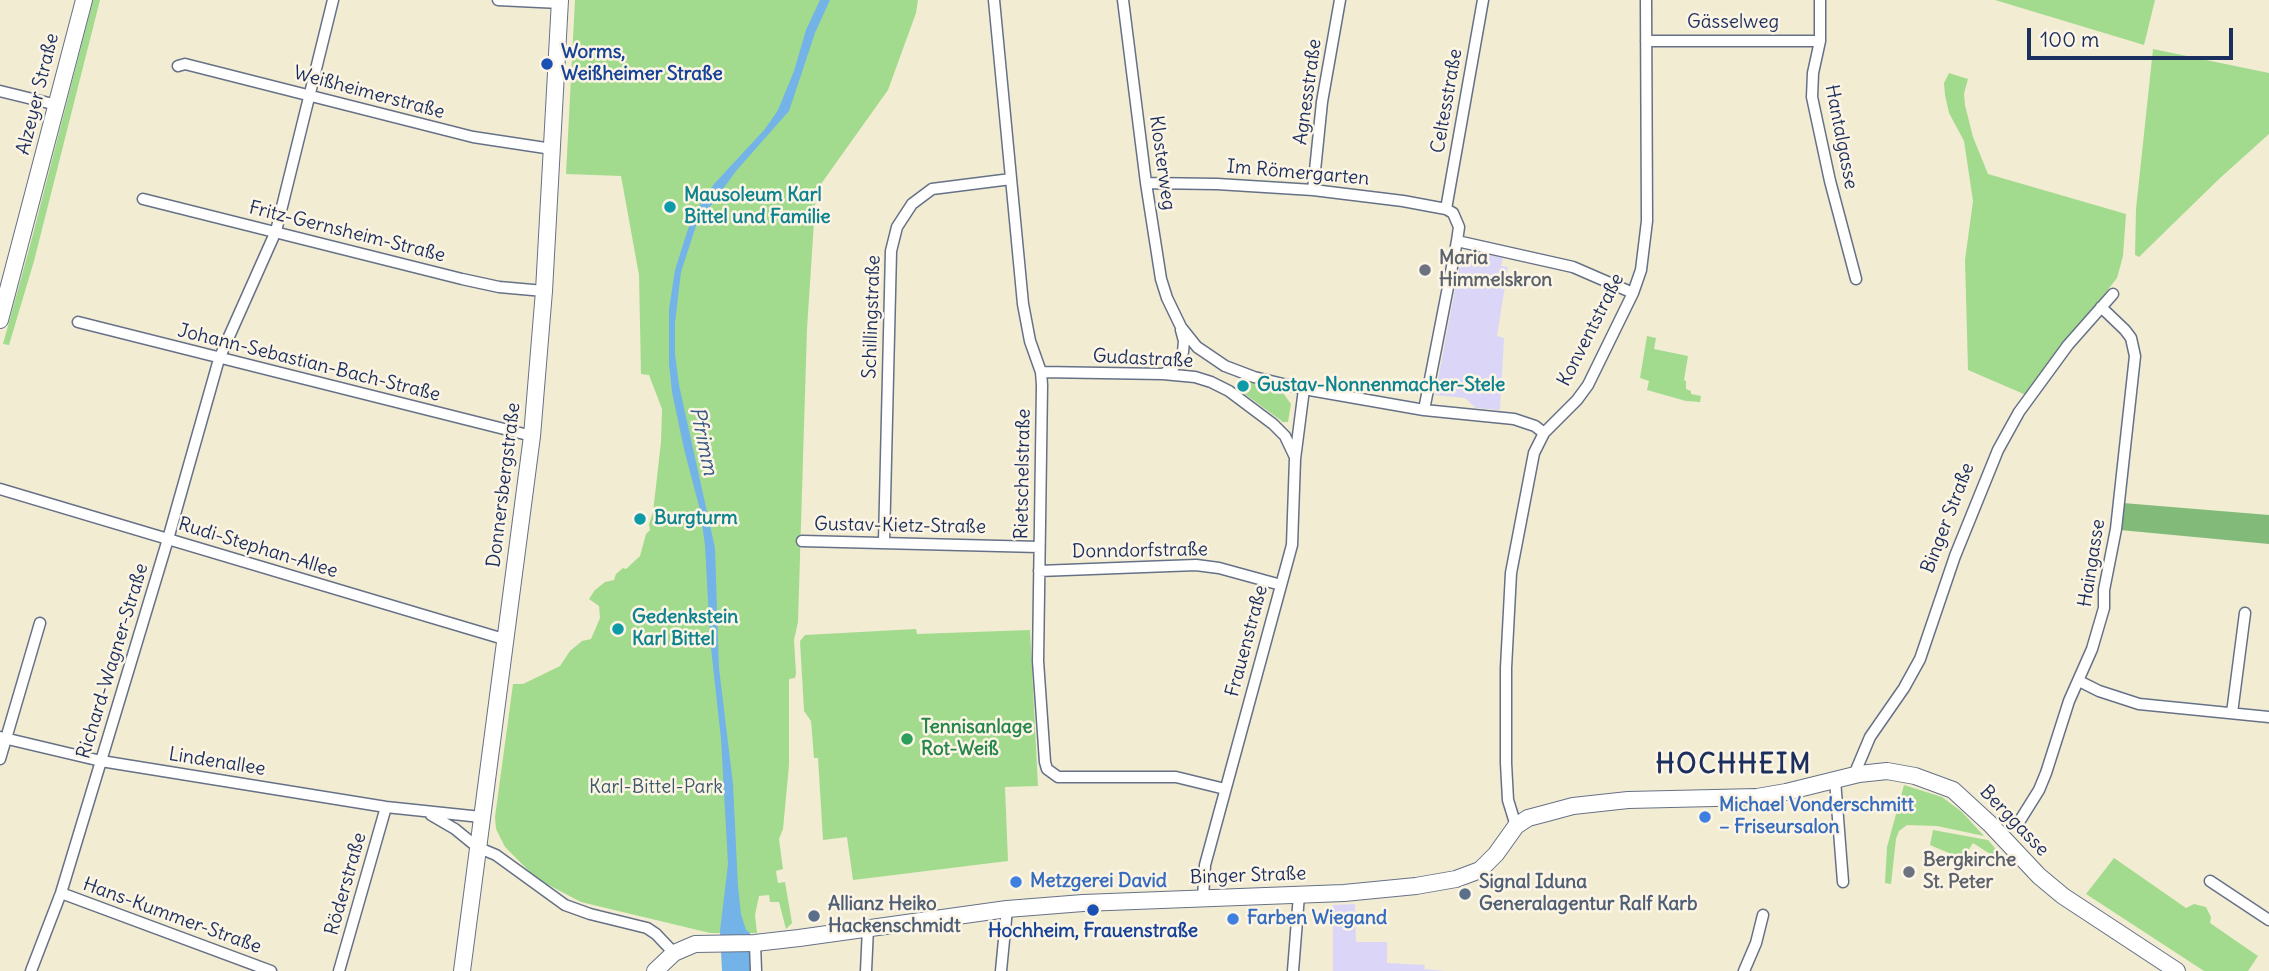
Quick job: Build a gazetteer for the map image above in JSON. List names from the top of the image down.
{
  "streets": {
    "street": [
      "Gässelweg",
      "Agnesstraße",
      "Weißheimerstraße",
      "Alzeyer Straße",
      "Celtesstraße",
      "Hantalgasse",
      "Klosterweg",
      "Im Römergarten",
      "Fritz-Gernsheim-Straße",
      "Schillingstraße",
      "Konventstraße",
      "Gudastraße",
      "Johann-Sebastian-Bach-Straße",
      "Rietschelstraße",
      "Donnersbergstraße",
      "Binger Straße",
      "Gustav-Kietz-Straße",
      "Rudi-Stephan-Allee",
      "Donndorfstraße",
      "Haingasse",
      "Frauenstraße",
      "Richard-Wagner-Straße",
      "Lindenallee",
      "Berggasse",
      "Röderstraße",
      "Hans-Kummer-Straße"
    ]
  },
  "crossings": [
    ["Gässelweg", "Hantalgasse"],
    ["Gässelweg", "Konventstraße"],
    ["Agnesstraße", "Im Römergarten"],
    ["Weißheimerstraße", "Donnersbergstraße"],
    ["Weißheimerstraße", "Richard-Wagner-Straße"],
    ["Celtesstraße", "Im Römergarten"],
    ["Klosterweg", "Im Römergarten"],
    ["Klosterweg", "Konventstraße"],
    ["Klosterweg", "Frauenstraße"],
    ["Fritz-Gernsheim-Straße", "Donnersbergstraße"],
    ["Fritz-Gernsheim-Straße", "Richard-Wagner-Straße"],
    ["Schillingstraße", "Rietschelstraße"],
    ["Schillingstraße", "Gustav-Kietz-Straße"],
    ["Konventstraße", "Binger Straße"],
    ["Konventstraße", "Berggasse"],
    ["Gudastraße", "Rietschelstraße"],
    ["Gudastraße", "Frauenstraße"],
    ["Johann-Sebastian-Bach-Straße", "Donnersbergstraße"],
    ["Johann-Sebastian-Bach-Straße", "Richard-Wagner-Straße"],
    ["Rietschelstraße", "Gustav-Kietz-Straße"],
    ["Rietschelstraße", "Donndorfstraße"],
    ["Rietschelstraße", "Frauenstraße"],
    ["Donnersbergstraße", "Rudi-Stephan-Allee"],
    ["Donnersbergstraße", "Lindenallee"],
    ["Binger Straße", "Haingasse"],
    ["Binger Straße", "Frauenstraße"],
    ["Binger Straße", "Lindenallee"],
    ["Binger Straße", "Berggasse"],
    ["Rudi-Stephan-Allee", "Richard-Wagner-Straße"],
    ["Donndorfstraße", "Frauenstraße"],
    ["Richard-Wagner-Straße", "Lindenallee"],
    ["Richard-Wagner-Straße", "Hans-Kummer-Straße"],
    ["Lindenallee", "Röderstraße"]
  ],
  "districts": ["HOCHHEIM"],
  "water": ["Pfrimm"],
  "parks": ["Karl-Bittel-Park"],
  "places": [
    "Worms, Weißheimer Straße",
    "Mausoleum Karl Bittel und Familie",
    "Maria Himmelskron",
    "Gustav-Nonnenmacher-Stele",
    "Burgturm",
    "Gedenkstein Karl Bittel",
    "Tennisanlage Rot-Weiß",
    "Michael Vonderschmitt – Friseursalon",
    "Bergkirche St. Peter",
    "Metzgerei David",
    "Signal Iduna Generalagentur Ralf Karb",
    "Hochheim, Frauenstraße",
    "Allianz Heiko Hackenschmidt",
    "Farben Wiegand"
  ],
  "scale_bar": "100 m"
}
